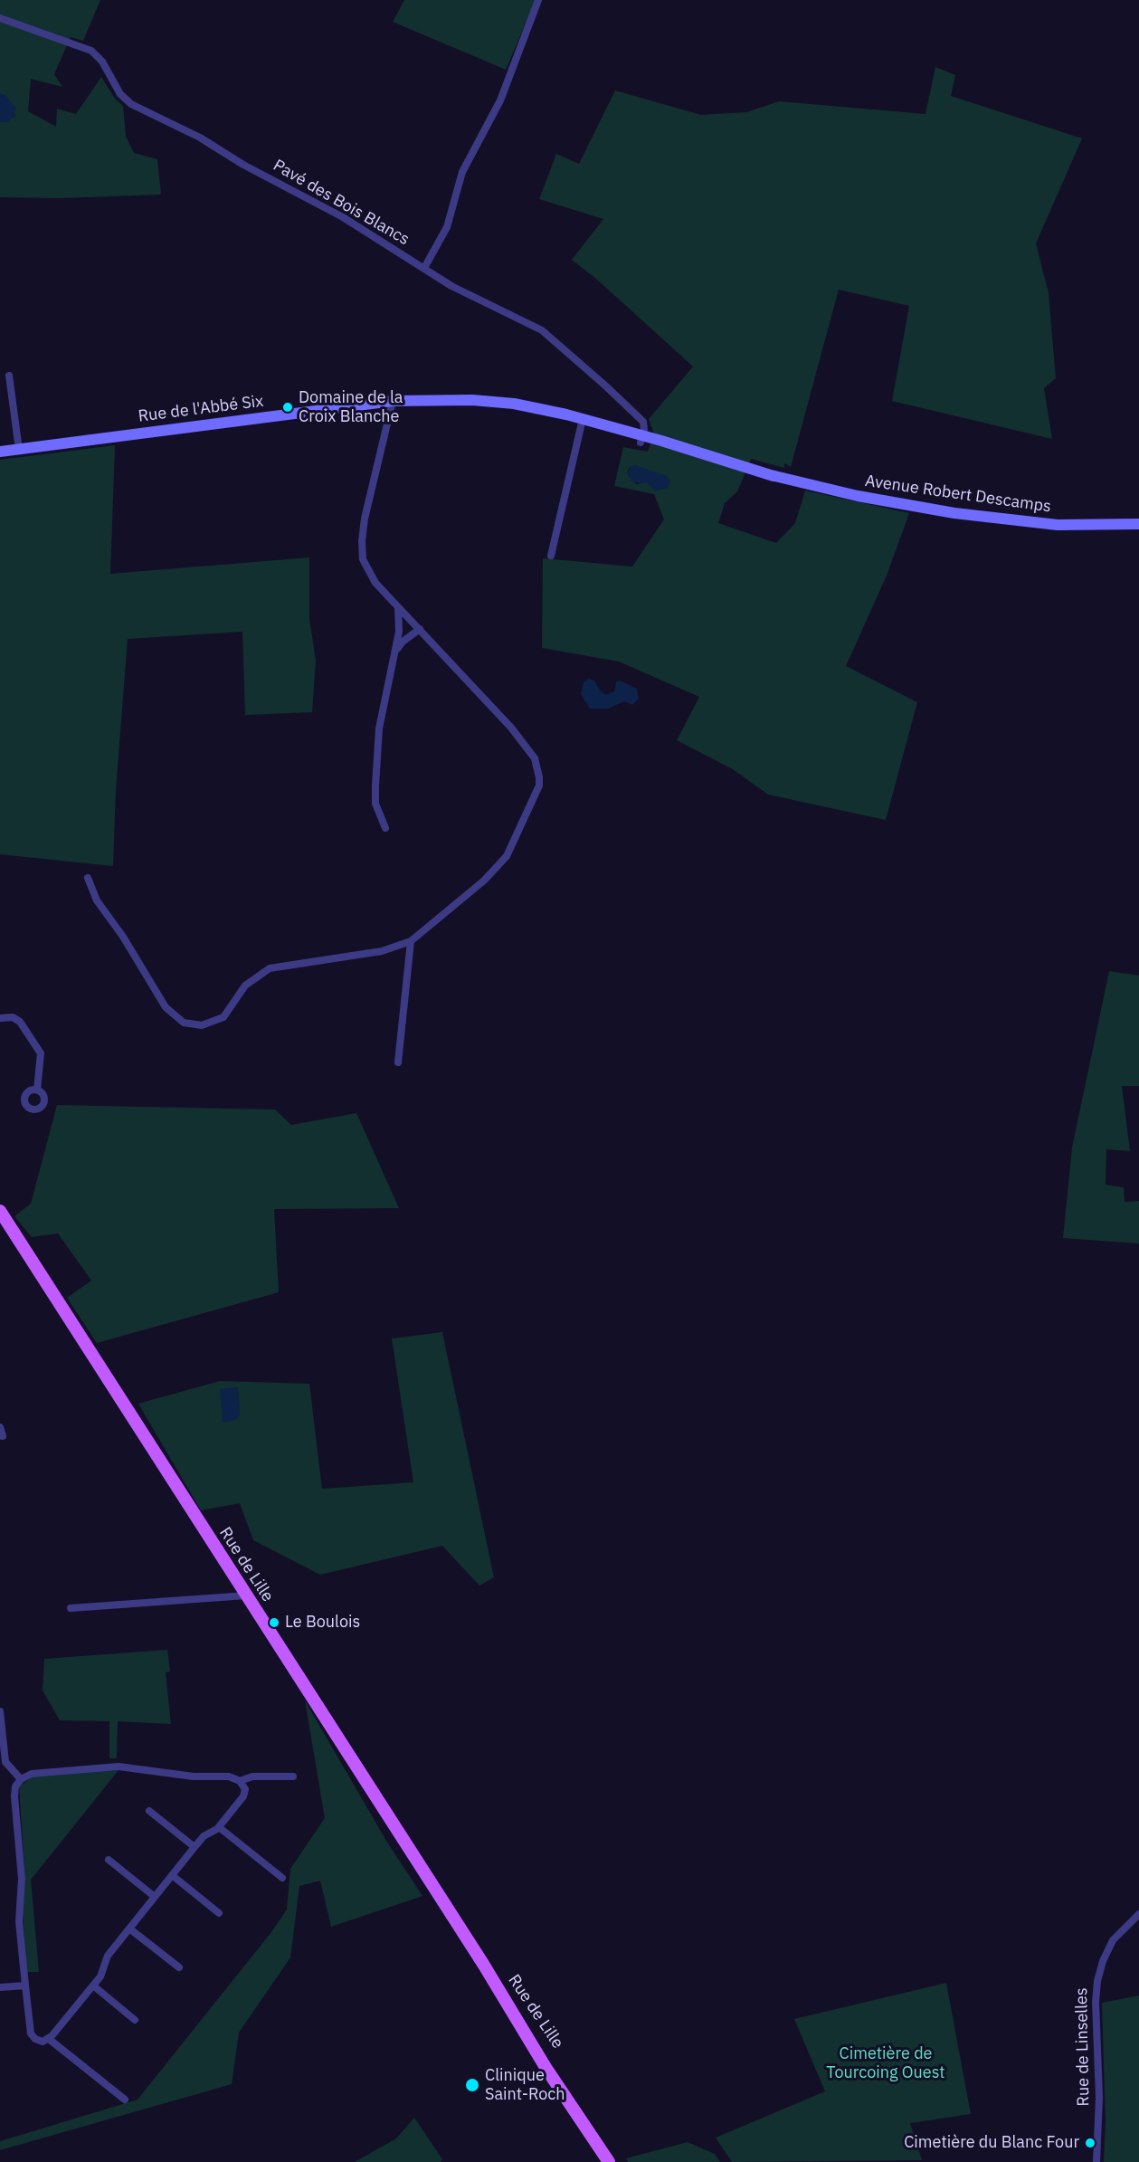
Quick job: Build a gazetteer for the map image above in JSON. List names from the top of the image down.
{
  "streets": {
    "main road": ["Rue de l'Abbé Six", "Avenue Robert Descamps", "Rue de Lille"],
    "street": ["Pavé des Bois Blancs", "Rue de Linselles"]
  },
  "crossings": [
    ["Pavé des Bois Blancs", "Avenue Robert Descamps"],
    ["Rue de l'Abbé Six", "Avenue Robert Descamps"]
  ],
  "parks": ["Cimetière de Tourcoing Ouest"],
  "places": [
    "Domaine de la Croix Blanche",
    "Le Boulois",
    "Clinique Saint-Roch",
    "Cimetière du Blanc Four"
  ]
}
